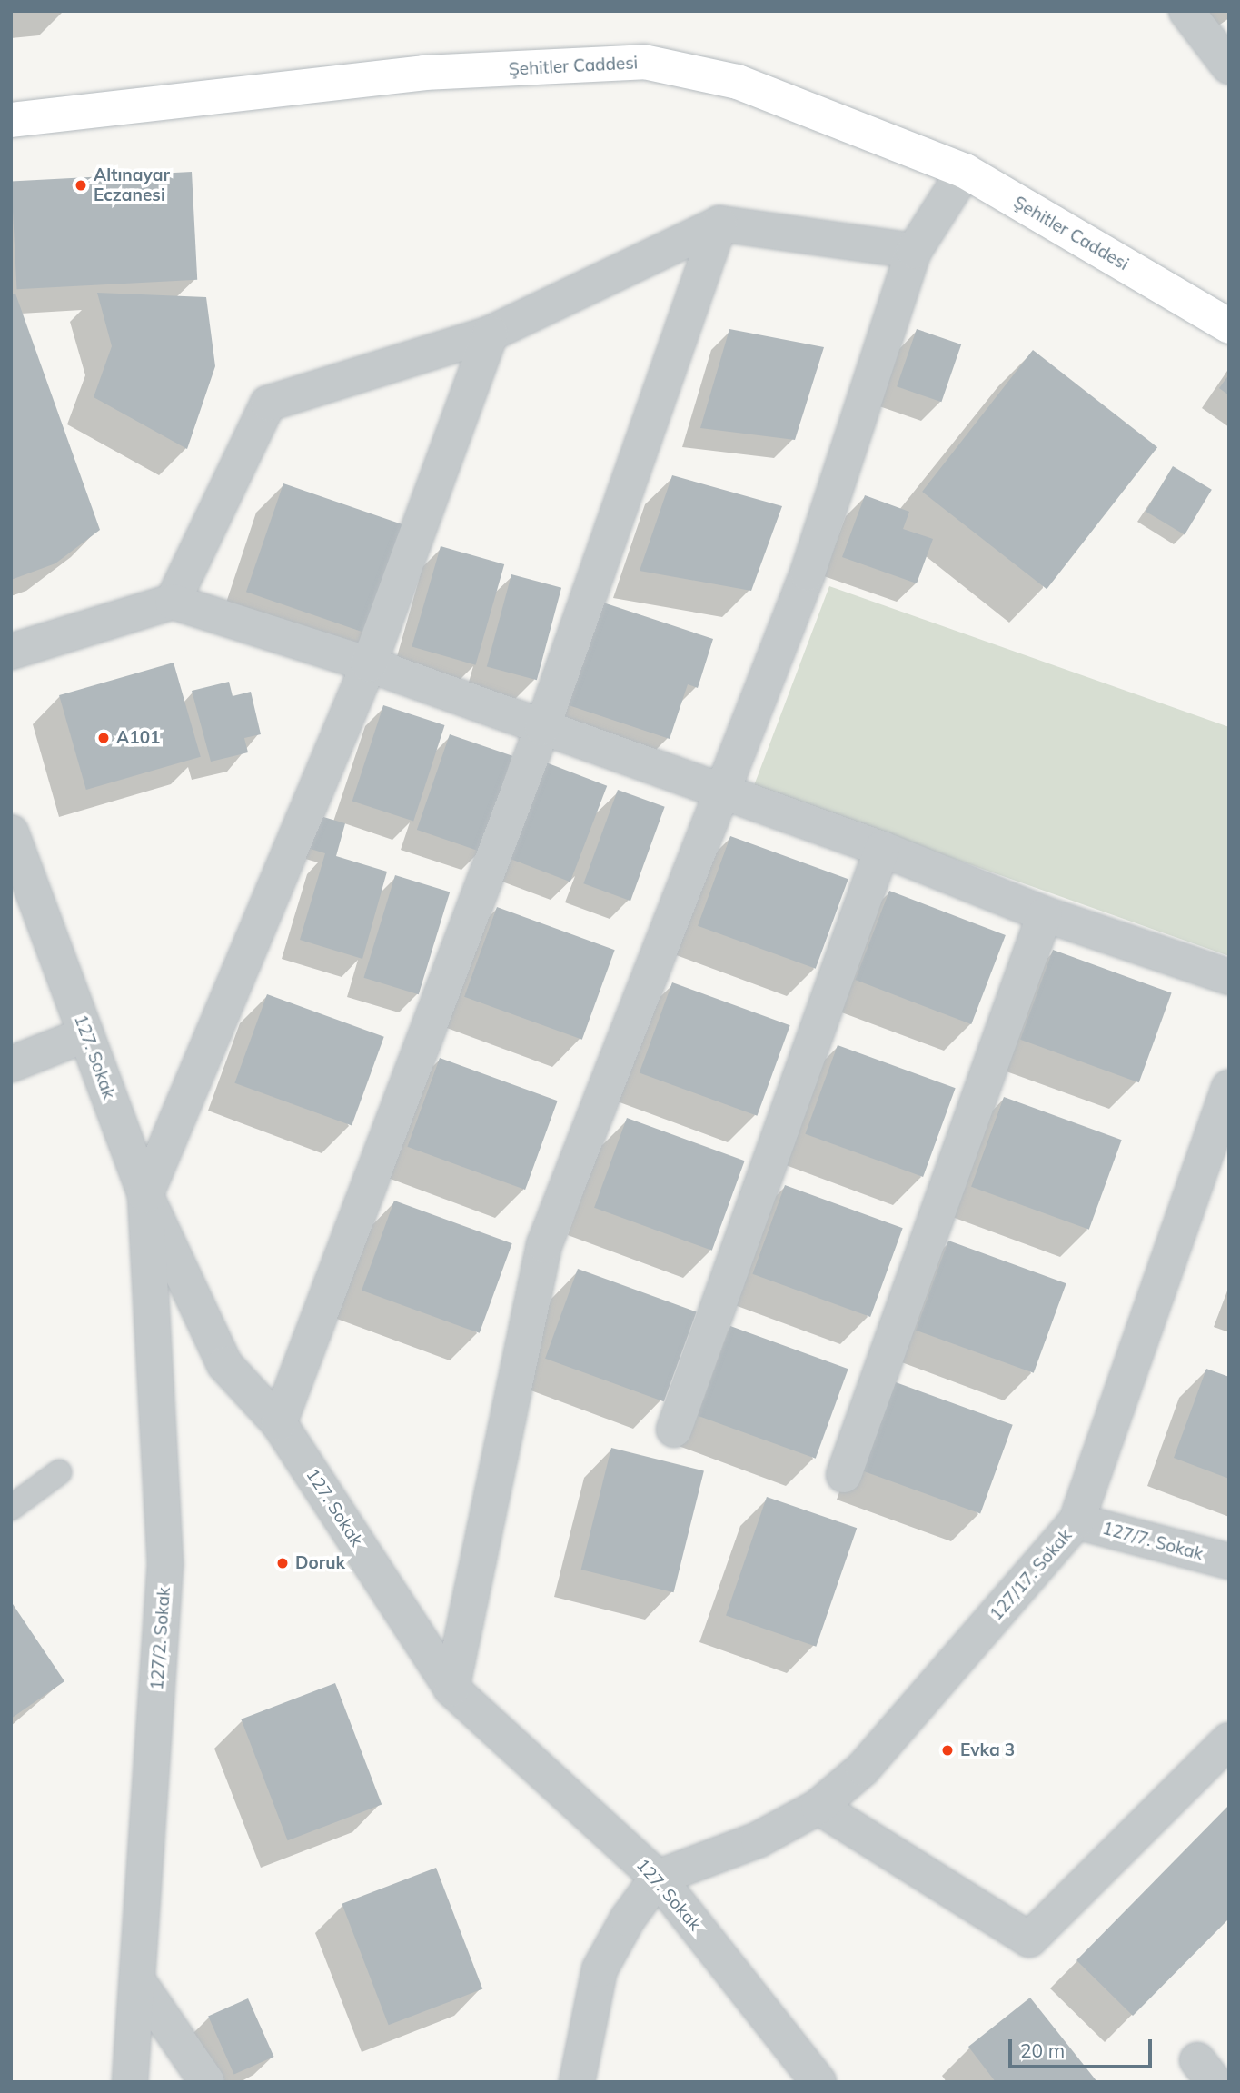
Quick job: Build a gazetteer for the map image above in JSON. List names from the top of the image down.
{
  "streets": {
    "street": [
      "Şehitler Caddesi",
      "127. Sokak",
      "127/7. Sokak",
      "127/17. Sokak",
      "127/2. Sokak"
    ]
  },
  "crossings": [
    ["127. Sokak", "127/17. Sokak"],
    ["127. Sokak", "127/2. Sokak"],
    ["127/7. Sokak", "127/17. Sokak"]
  ],
  "places": [
    "Altınayar Eczanesi",
    "A101",
    "Doruk",
    "Evka 3"
  ],
  "scale_bar": "20 m"
}
